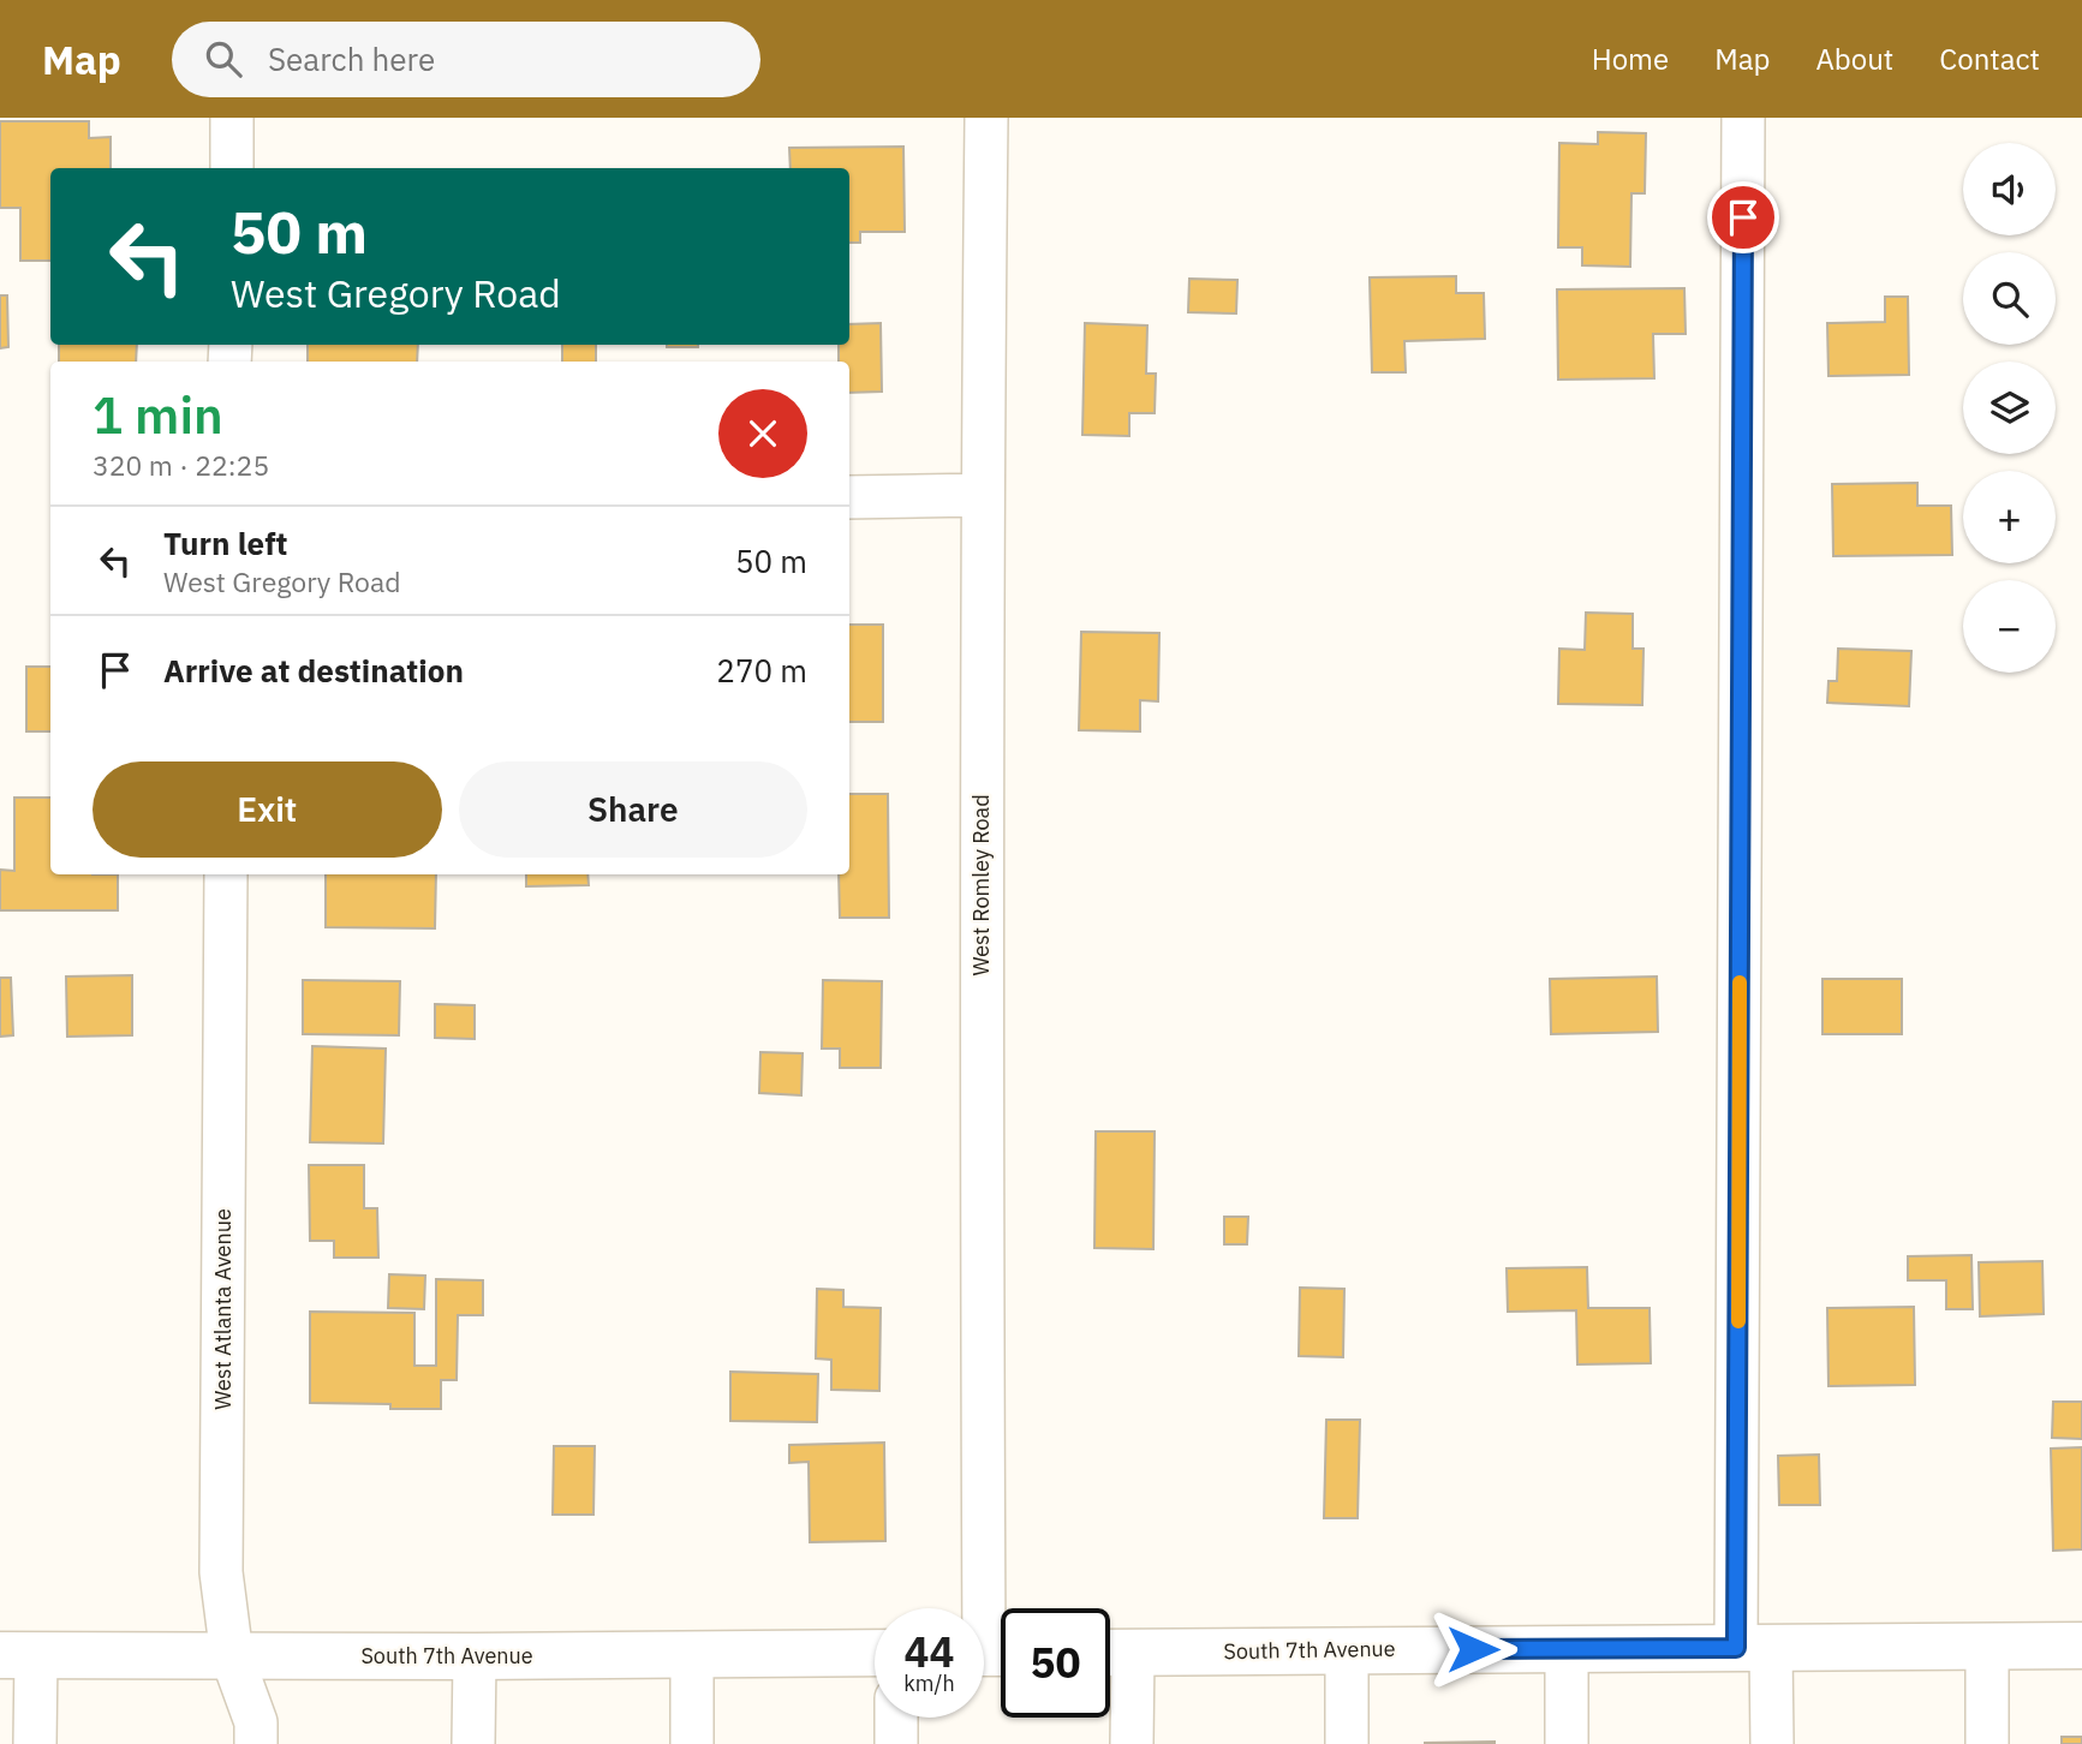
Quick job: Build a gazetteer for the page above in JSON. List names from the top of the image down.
{
  "streets": {
    "main road": ["South 7th Avenue"],
    "street": ["West Romley Road", "West Atlanta Avenue"]
  },
  "crossings": [
    ["West Atlanta Avenue", "South 7th Avenue"]
  ],
  "page": {
    "header": "Map",
    "search": "Search here",
    "nav": [
      "Home",
      "Map",
      "About",
      "Contact"
    ],
    "map_buttons": ["+", "−"],
    "turn": ["50 m", "West Gregory Road"],
    "heading": ["1 min", "320 m · 22:25"],
    "list": [
      {
        "name": "Turn left",
        "note": "West Gregory Road",
        "value": "50 m"
      },
      {
        "name": "Arrive at destination",
        "value": "270 m"
      }
    ],
    "buttons": ["Exit", "Share"],
    "speed": "44 km/h",
    "limit": "50"
  }
}
